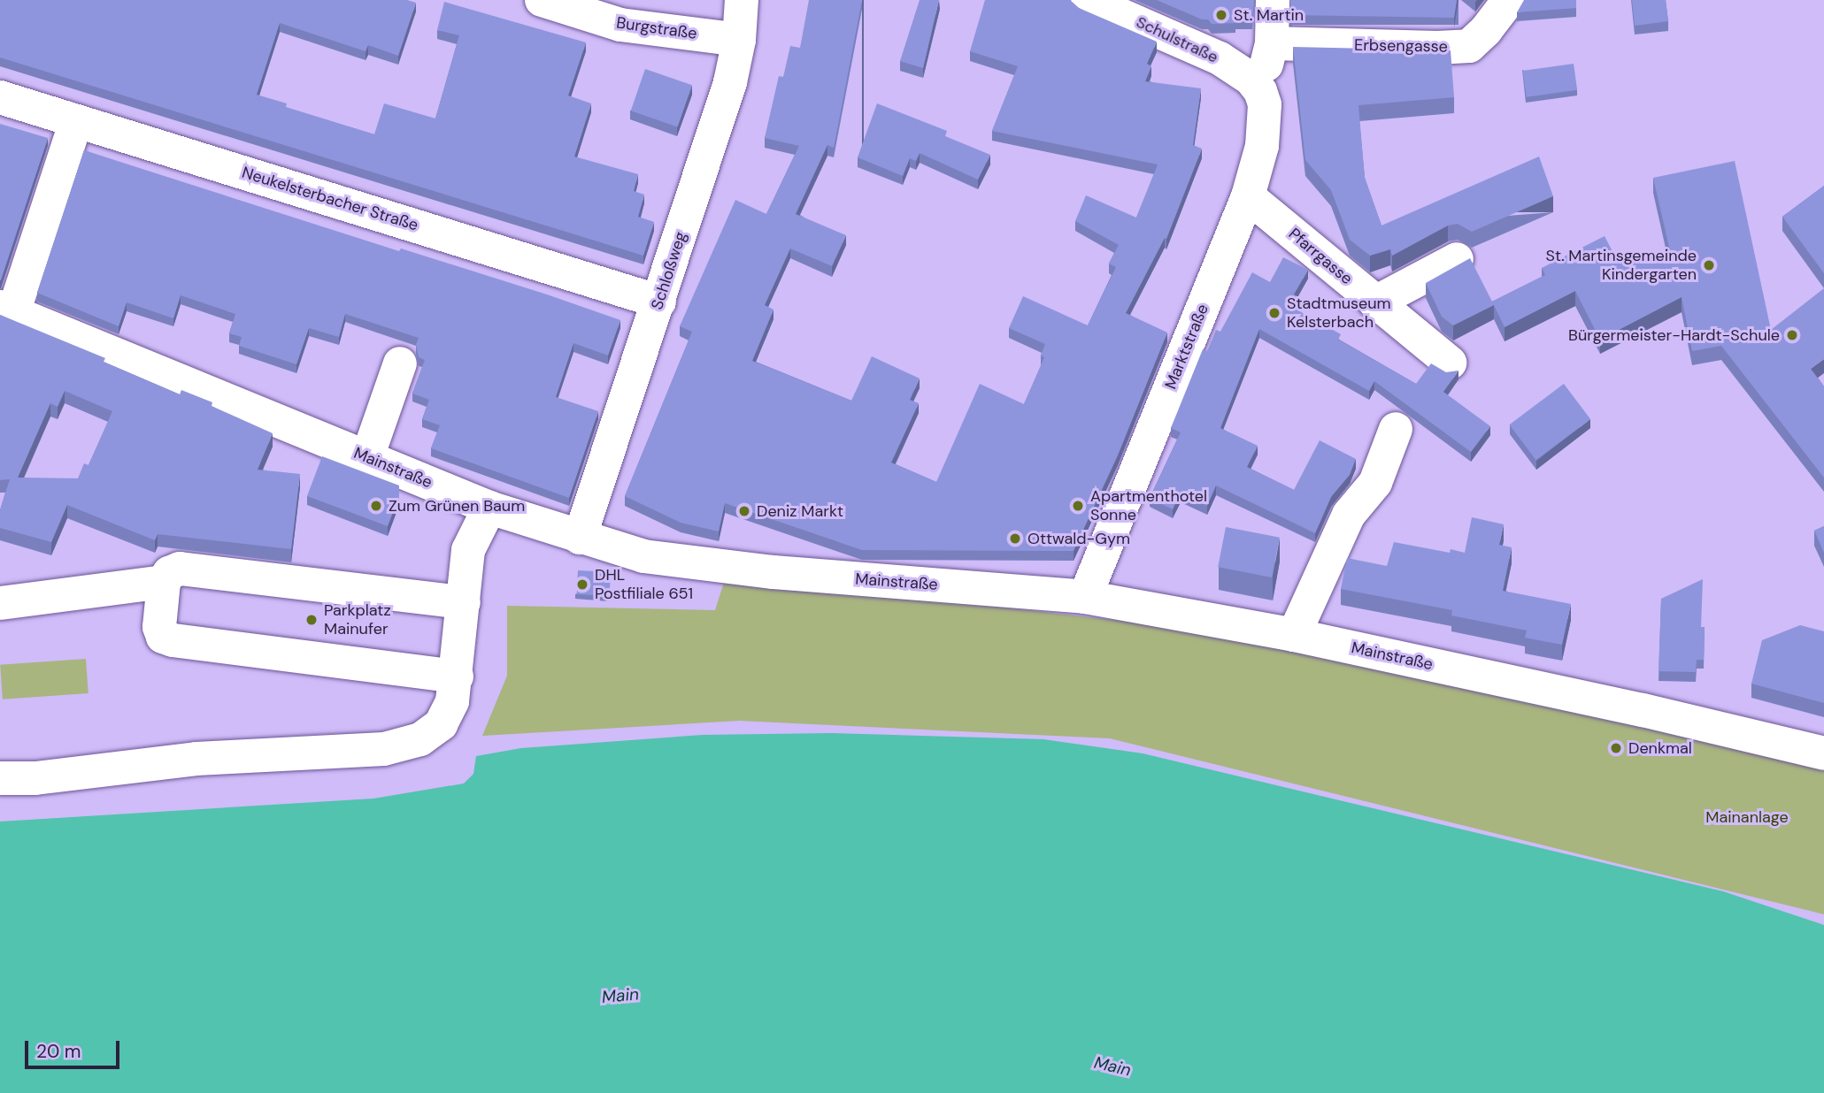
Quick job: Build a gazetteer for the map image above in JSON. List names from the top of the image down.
{
  "streets": {
    "street": [
      "Burgstraße",
      "Schulstraße",
      "Erbsengasse",
      "Neukelsterbacher Straße",
      "Pfarrgasse",
      "Schloßweg",
      "Marktstraße",
      "Mainstraße"
    ]
  },
  "crossings": [
    ["Burgstraße", "Schloßweg"],
    ["Schulstraße", "Marktstraße"],
    ["Erbsengasse", "Marktstraße"],
    ["Neukelsterbacher Straße", "Schloßweg"],
    ["Pfarrgasse", "Marktstraße"],
    ["Schloßweg", "Mainstraße"],
    ["Marktstraße", "Mainstraße"]
  ],
  "water": ["Main"],
  "parks": ["Mainanlage"],
  "places": [
    "St. Martin",
    "St. Martinsgemeinde Kindergarten",
    "Stadtmuseum Kelsterbach",
    "Bürgermeister-Hardt-Schule",
    "Zum Grünen Baum",
    "Apartmenthotel Sonne",
    "Deniz Markt",
    "Ottwald-Gym",
    "DHL Postfiliale 651",
    "Parkplatz Mainufer",
    "Denkmal"
  ],
  "scale_bar": "20 m"
}
